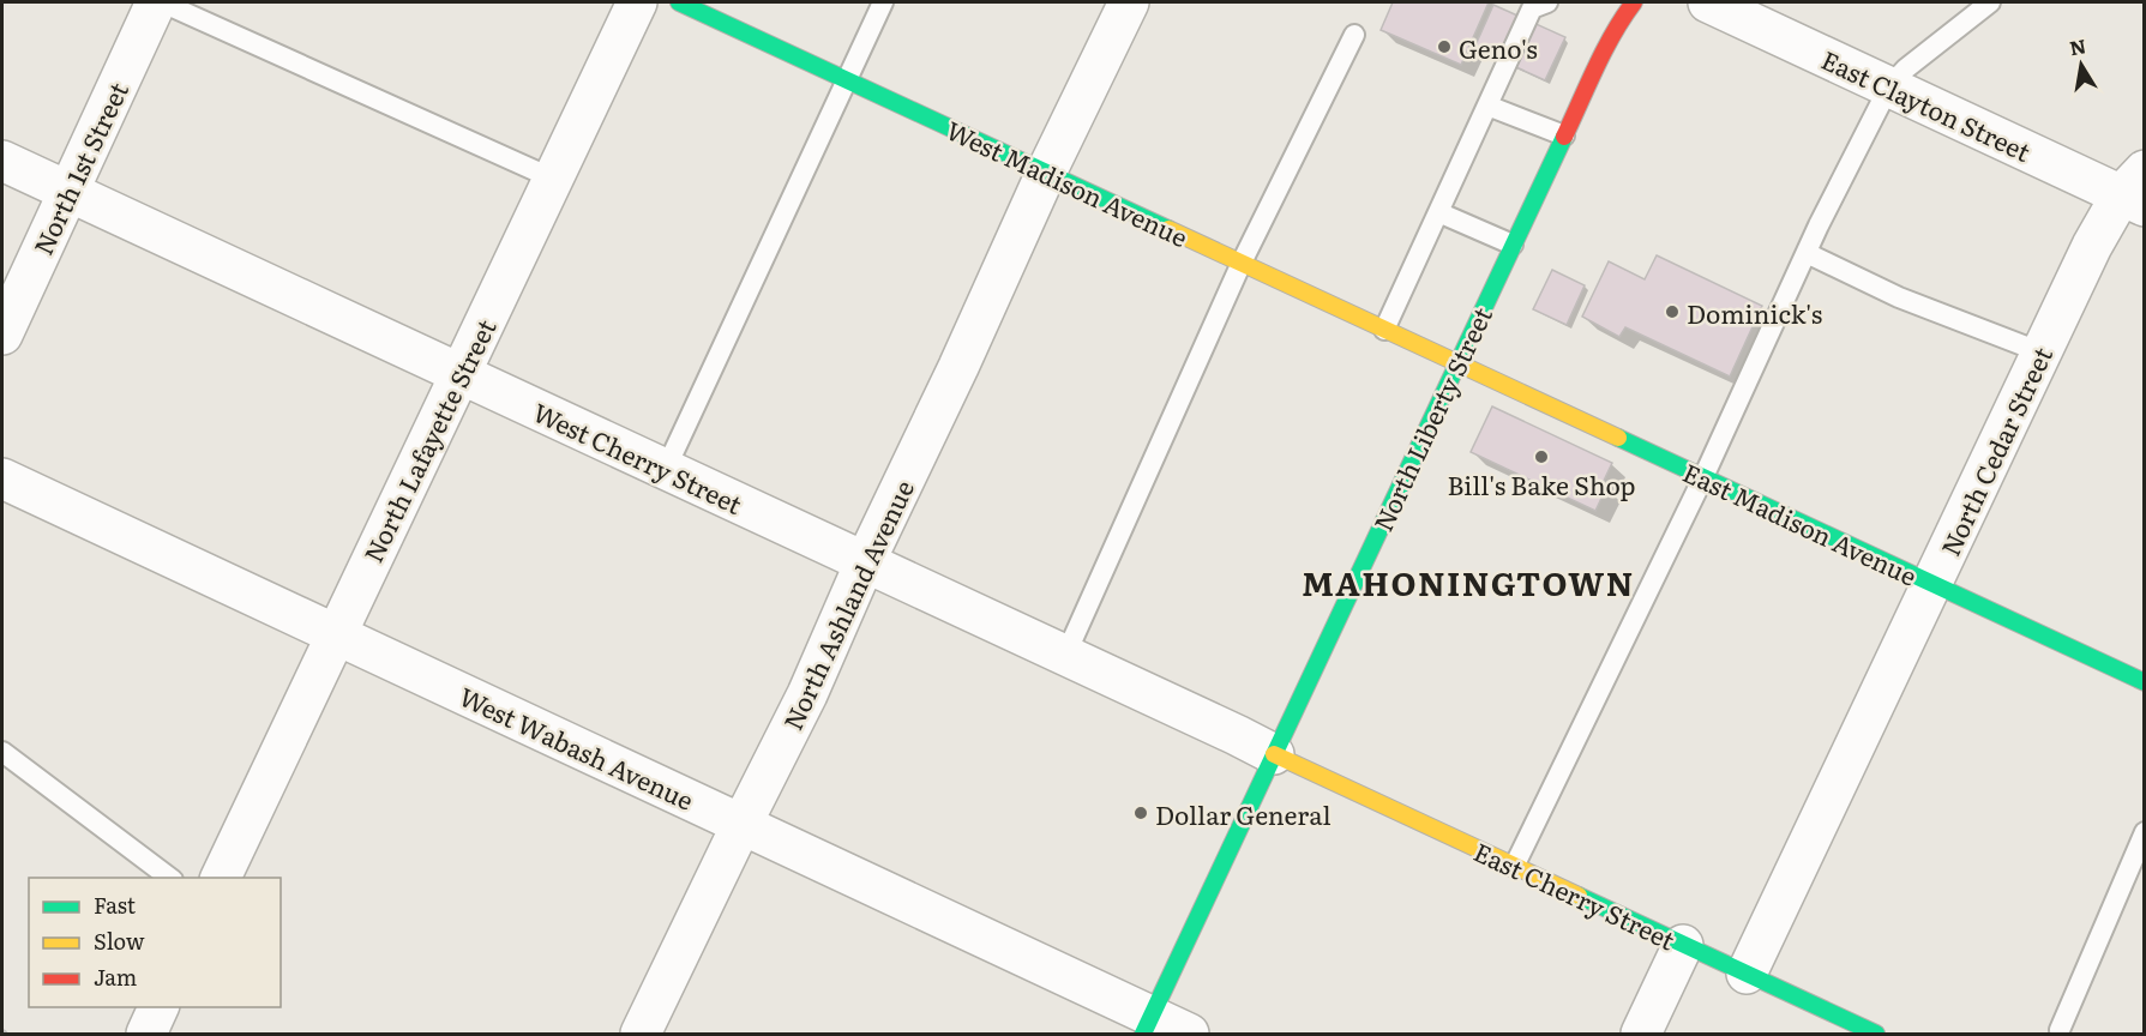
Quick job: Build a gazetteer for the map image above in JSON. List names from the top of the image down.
{
  "streets": {
    "street": [
      "East Clayton Street",
      "North 1st Street",
      "West Madison Avenue",
      "North Liberty Street",
      "North Lafayette Street",
      "North Cedar Street",
      "West Cherry Street",
      "East Madison Avenue",
      "North Ashland Avenue",
      "West Wabash Avenue",
      "East Cherry Street"
    ]
  },
  "crossings": [
    ["East Clayton Street", "North Cedar Street"],
    ["North 1st Street", "West Cherry Street"],
    ["West Madison Avenue", "North Liberty Street"],
    ["West Madison Avenue", "East Madison Avenue"],
    ["West Madison Avenue", "North Ashland Avenue"],
    ["North Liberty Street", "West Cherry Street"],
    ["North Liberty Street", "East Madison Avenue"],
    ["North Liberty Street", "West Wabash Avenue"],
    ["North Liberty Street", "East Cherry Street"],
    ["North Lafayette Street", "West Cherry Street"],
    ["North Lafayette Street", "West Wabash Avenue"],
    ["North Cedar Street", "East Madison Avenue"],
    ["North Cedar Street", "East Cherry Street"],
    ["West Cherry Street", "North Ashland Avenue"],
    ["West Cherry Street", "East Cherry Street"],
    ["North Ashland Avenue", "West Wabash Avenue"]
  ],
  "districts": ["MAHONINGTOWN"],
  "places": [
    "Geno's",
    "Dominick's",
    "Bill's Bake Shop",
    "Dollar General"
  ],
  "legend": ["Fast", "Slow", "Jam"],
  "north": "top"
}
